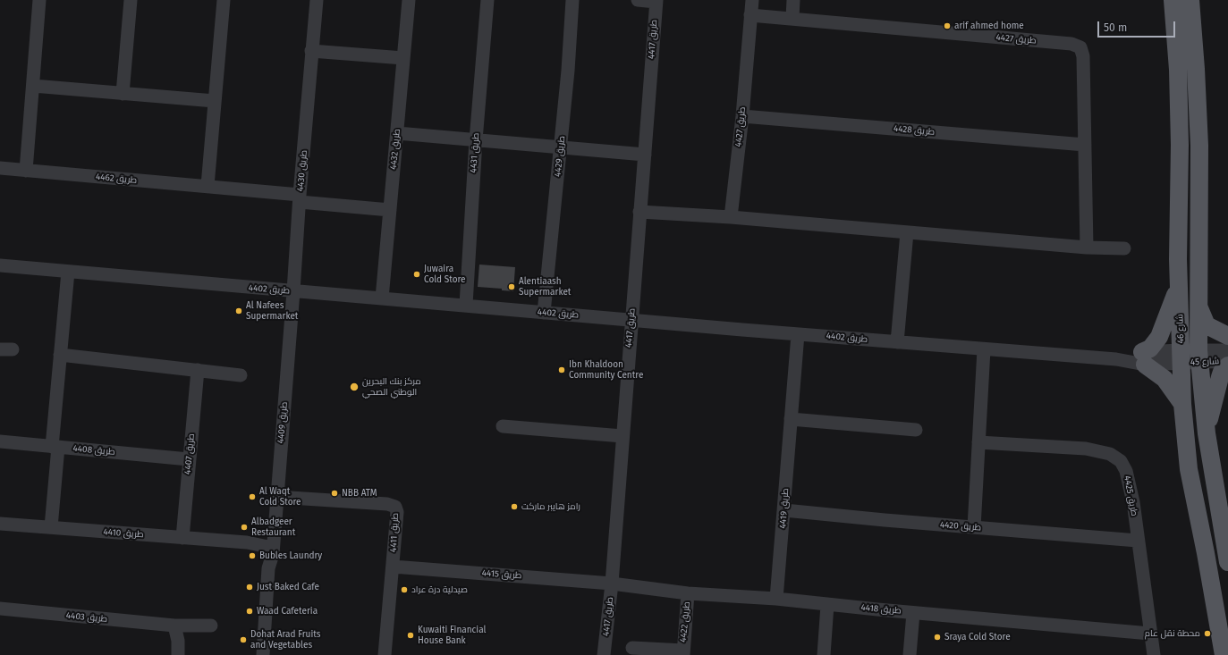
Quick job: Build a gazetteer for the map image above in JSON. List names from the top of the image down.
{
  "streets": {
    "main road": ["شارع 46"],
    "street": [
      "طريق 4417",
      "طريق 4427",
      "طريق 4428",
      "طريق 4432",
      "طريق 4431",
      "طريق 4429",
      "طريق 4430",
      "طريق 4462",
      "طريق 4402",
      "شارع 45",
      "طريق 4409",
      "طريق 4408",
      "طريق 4407",
      "طريق 4425",
      "طريق 4419",
      "طريق 4420",
      "طريق 4411",
      "طريق 4410",
      "طريق 4415",
      "طريق 4418",
      "طريق 4403",
      "طريق 4422"
    ]
  },
  "crossings": [
    ["طريق 4417", "طريق 4402"],
    ["طريق 4417", "طريق 4415"],
    ["طريق 4417", "طريق 4418"],
    ["طريق 4427", "طريق 4428"],
    ["طريق 4432", "طريق 4462"],
    ["طريق 4432", "طريق 4402"],
    ["طريق 4431", "طريق 4402"],
    ["طريق 4429", "طريق 4402"],
    ["طريق 4430", "طريق 4462"],
    ["طريق 4430", "طريق 4402"],
    ["طريق 4430", "طريق 4409"],
    ["طريق 4402", "شارع 46"],
    ["طريق 4402", "شارع 45"],
    ["طريق 4402", "طريق 4409"],
    ["طريق 4402", "طريق 4419"],
    ["شارع 46", "شارع 45"],
    ["طريق 4409", "طريق 4411"],
    ["طريق 4409", "طريق 4410"],
    ["طريق 4408", "طريق 4407"],
    ["طريق 4407", "طريق 4410"],
    ["طريق 4425", "طريق 4420"],
    ["طريق 4425", "طريق 4418"],
    ["طريق 4419", "طريق 4420"],
    ["طريق 4419", "طريق 4418"],
    ["طريق 4411", "طريق 4415"],
    ["طريق 4415", "طريق 4418"],
    ["طريق 4418", "طريق 4422"]
  ],
  "places": [
    "arif ahmed home",
    "Juwaira Cold Store",
    "Alentiaash Supermarket",
    "Al Nafees Supermarket",
    "Ibn Khaldoon Community Centre",
    "مركز بنك البحرين الوطني الصحي",
    "NBB ATM",
    "Al Waqt Cold Store",
    "رامز هايبر ماركت",
    "Albadgeer Restaurant",
    "Bubles Laundry",
    "Just Baked Cafe",
    "صيدلية درة عراد",
    "Waad Cafeteria",
    "محطة نقل عام",
    "Kuwaiti Financial House Bank",
    "Sraya Cold Store",
    "Dohat Arad Fruits and Vegetables"
  ],
  "scale_bar": "50 m"
}
